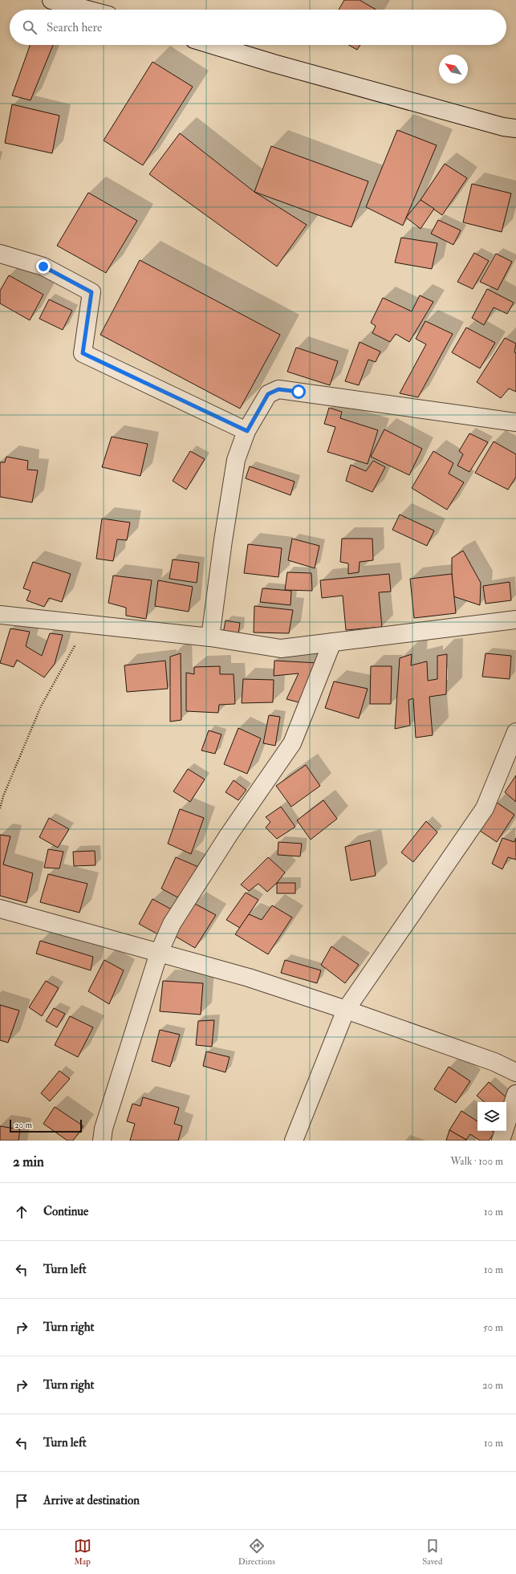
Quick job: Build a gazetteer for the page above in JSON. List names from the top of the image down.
{
  "scale_bar": "20 m",
  "north": "top left",
  "page": {
    "search": "Search here",
    "scale": "20 m",
    "heading": ["2 min", "Walk · 100 m"],
    "list": [
      ["Continue", "10 m"],
      ["Turn left", "10 m"],
      ["Turn right", "50 m"],
      ["Turn right", "20 m"],
      ["Turn left", "10 m"],
      "Arrive at destination"
    ],
    "nav": ["Map", "Directions", "Saved"]
  }
}
